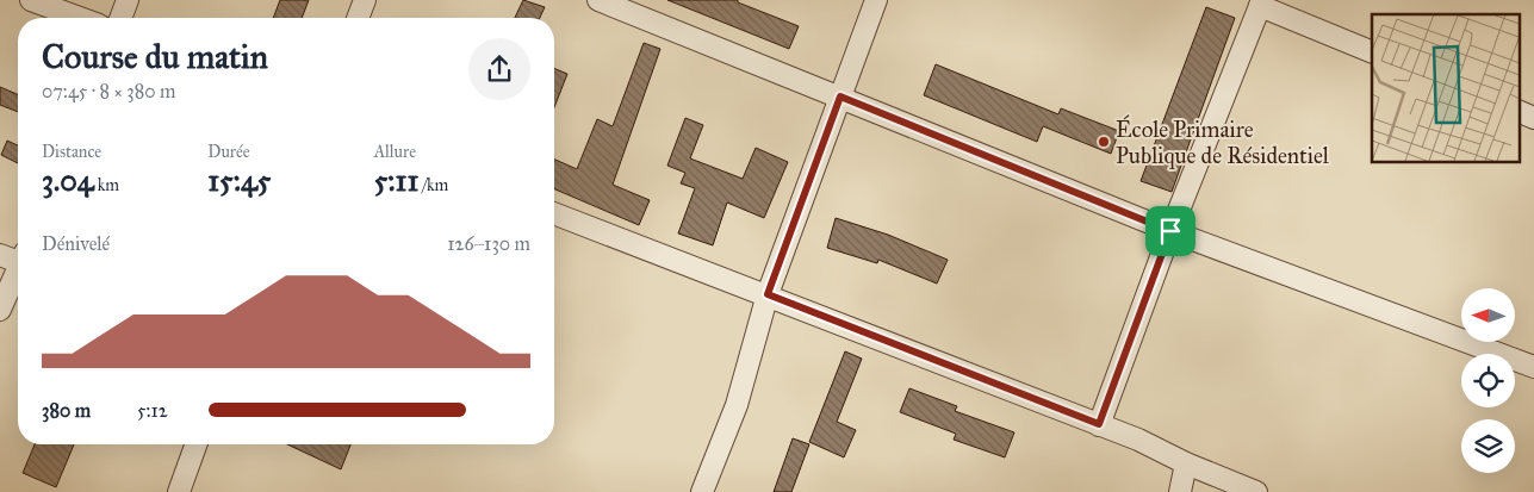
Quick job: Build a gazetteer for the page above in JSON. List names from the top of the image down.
{
  "places": ["École Primaire Publique de Résidentiel"],
  "north": "left",
  "page": {
    "heading": ["Course du matin", "07:45 · 8 × 380 m"],
    "stats": [
      ["Distance", "3.04 km"],
      ["Durée", "15:45"],
      ["Allure", "5:11 /km"]
    ],
    "chart": ["Dénivelé", "126–130 m"],
    "list": [
      {
        "name": "380 m",
        "note": "5:12"
      }
    ]
  }
}
